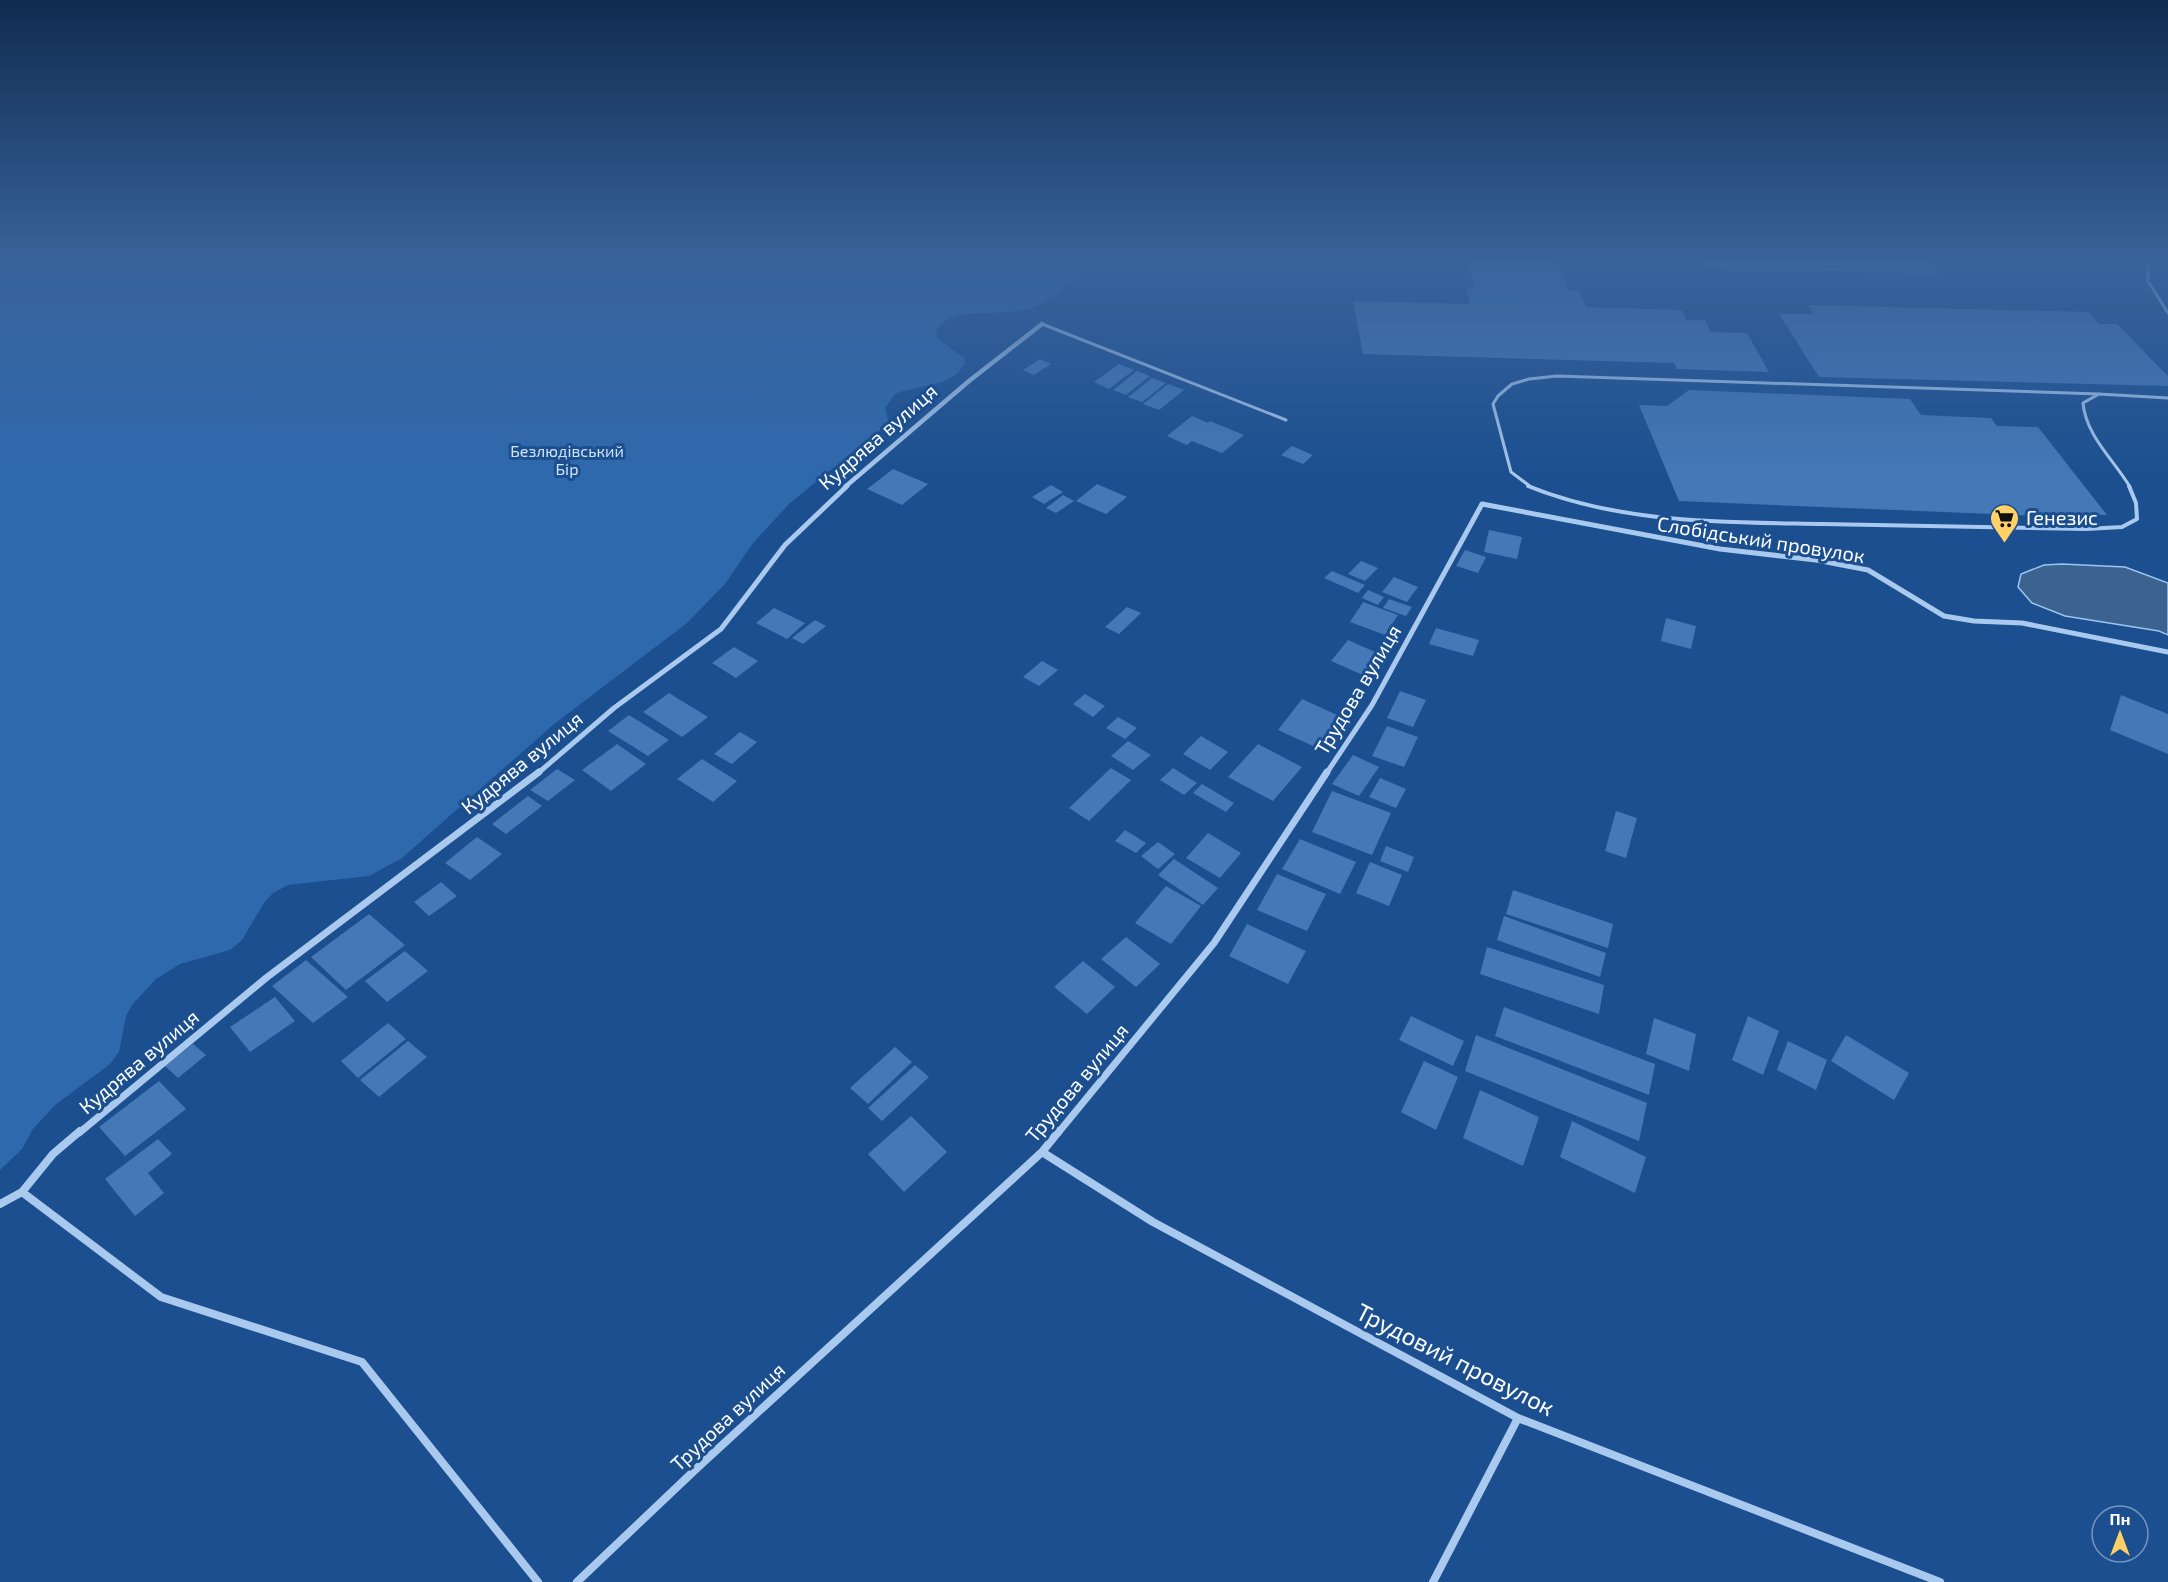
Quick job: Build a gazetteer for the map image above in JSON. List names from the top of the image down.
{
  "streets": {
    "street": [
      "Кудрява вулиця",
      "Слобідський провулок",
      "Трудова вулиця",
      "Трудовий провулок"
    ]
  },
  "crossings": [
    ["Слобідський провулок", "Трудова вулиця"],
    ["Трудова вулиця", "Трудовий провулок"]
  ],
  "parks": ["Безлюдівський Бір"],
  "places": {
    "supermarket": ["Генезис"]
  },
  "north": "top"
}
